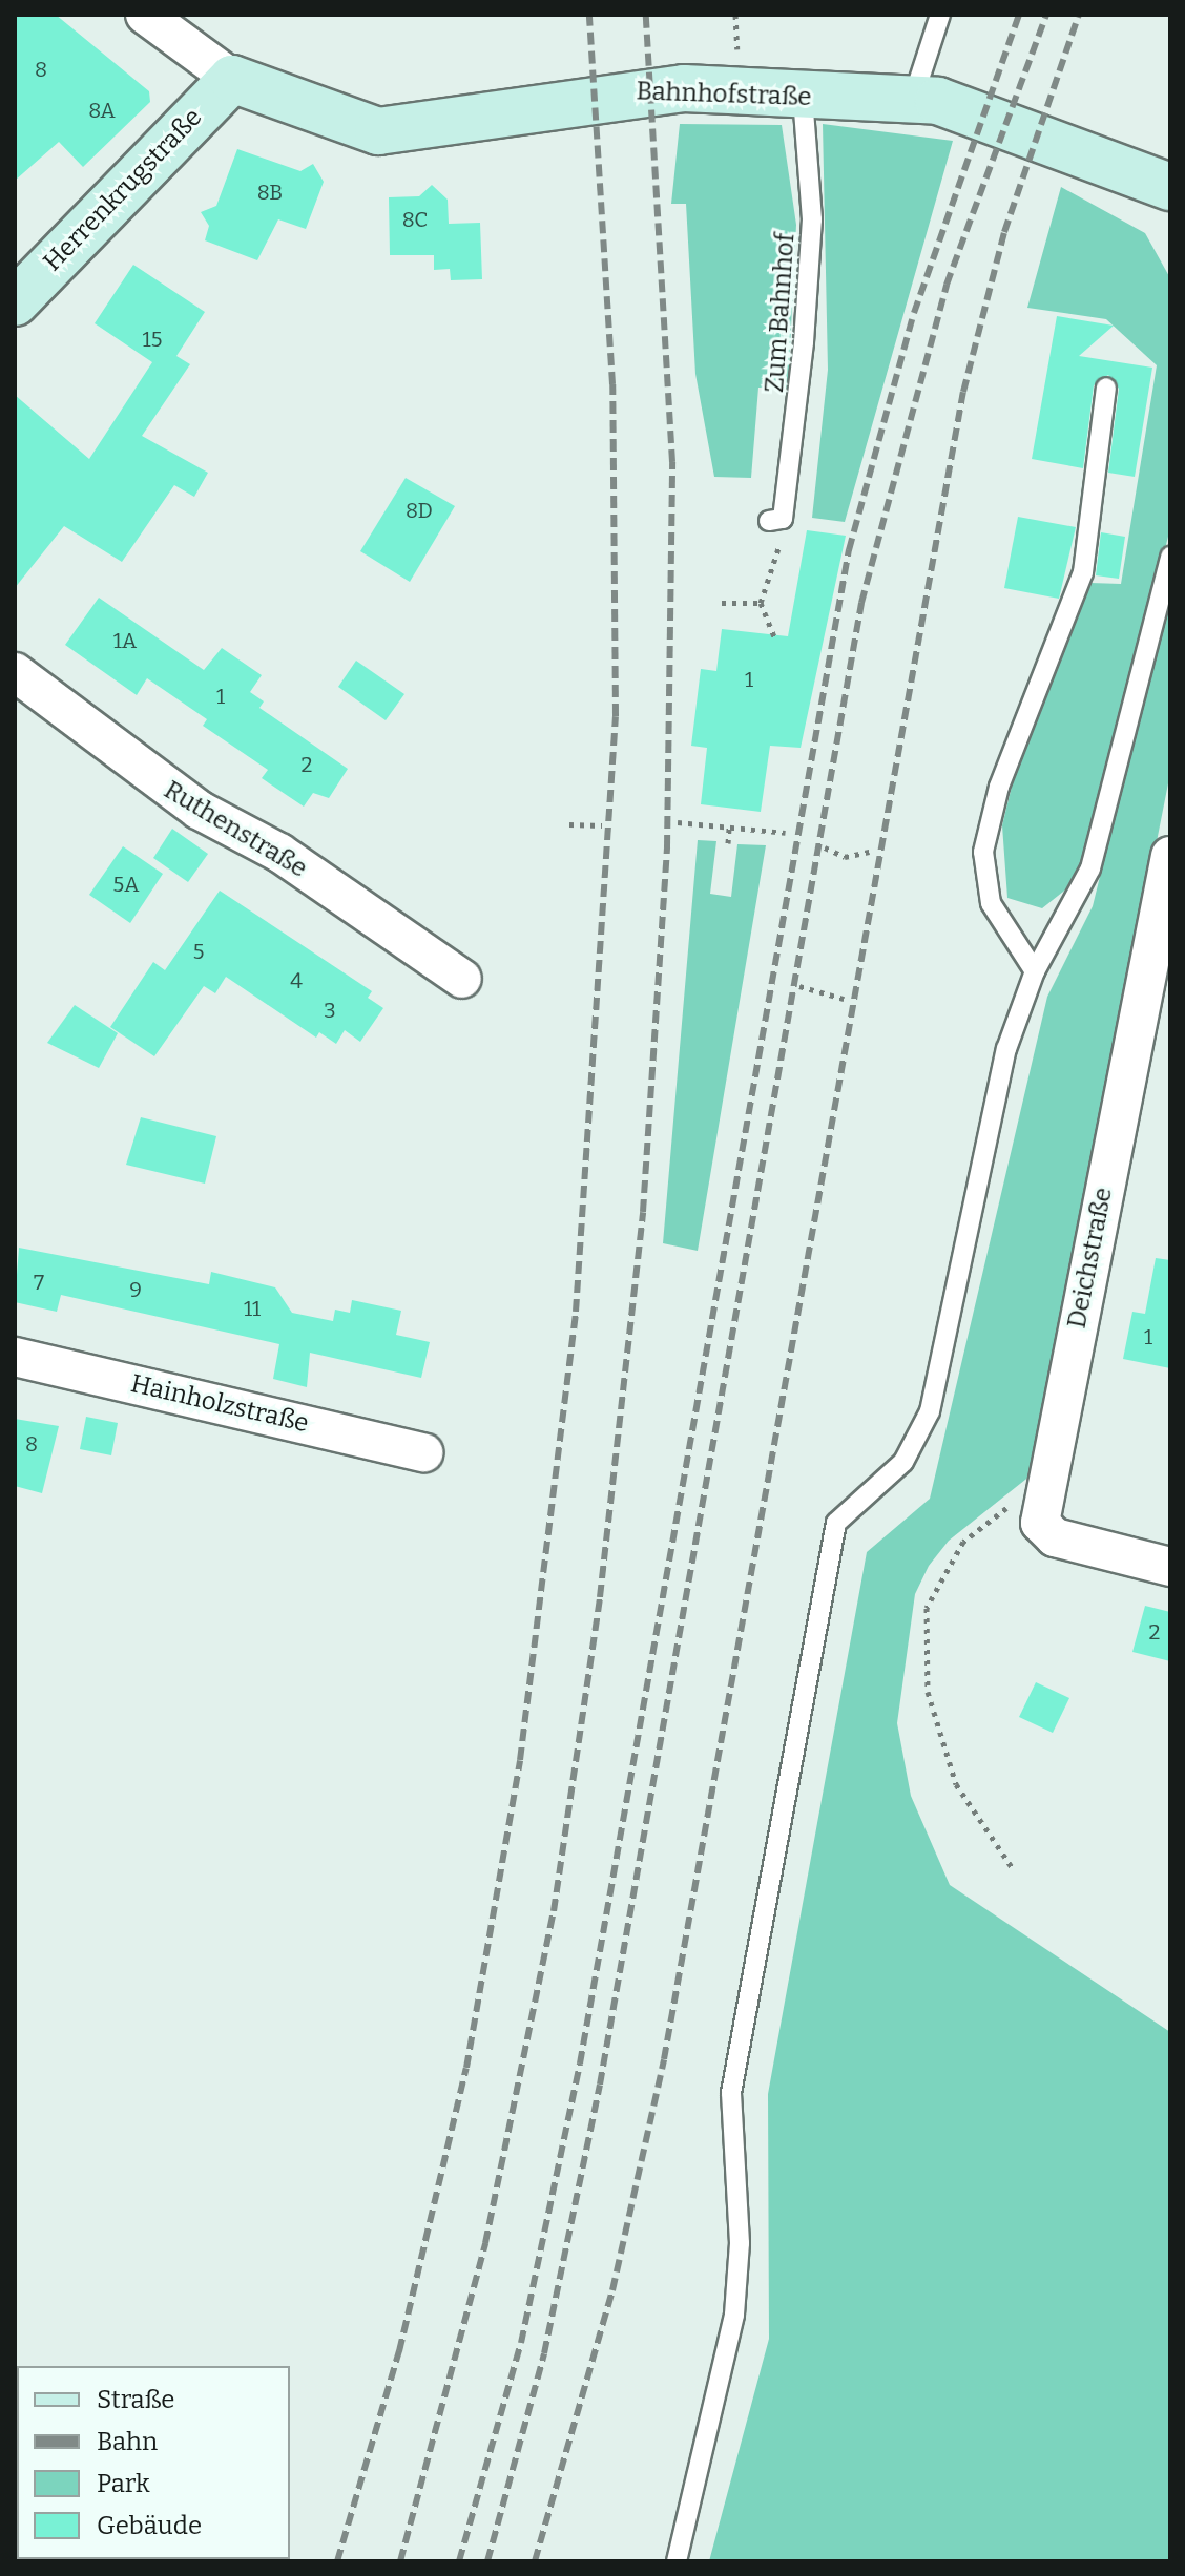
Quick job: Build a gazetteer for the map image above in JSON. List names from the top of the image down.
{
  "streets": {
    "street": [
      "Bahnhofstraße",
      "Herrenkrugstraße",
      "Ruthenstraße",
      "Deichstraße",
      "Hainholzstraße"
    ],
    "lane": ["Zum Bahnhof"]
  },
  "crossings": [
    ["Bahnhofstraße", "Herrenkrugstraße"],
    ["Bahnhofstraße", "Zum Bahnhof"]
  ],
  "house_numbers": [
    "8",
    "8A",
    "8B",
    "8C",
    "15",
    "8D",
    "1A",
    "1",
    "1",
    "2",
    "5A",
    "5",
    "4",
    "3",
    "7",
    "9",
    "11",
    "1",
    "8",
    "2"
  ],
  "legend": [
    "Straße",
    "Bahn",
    "Park",
    "Gebäude"
  ]
}
